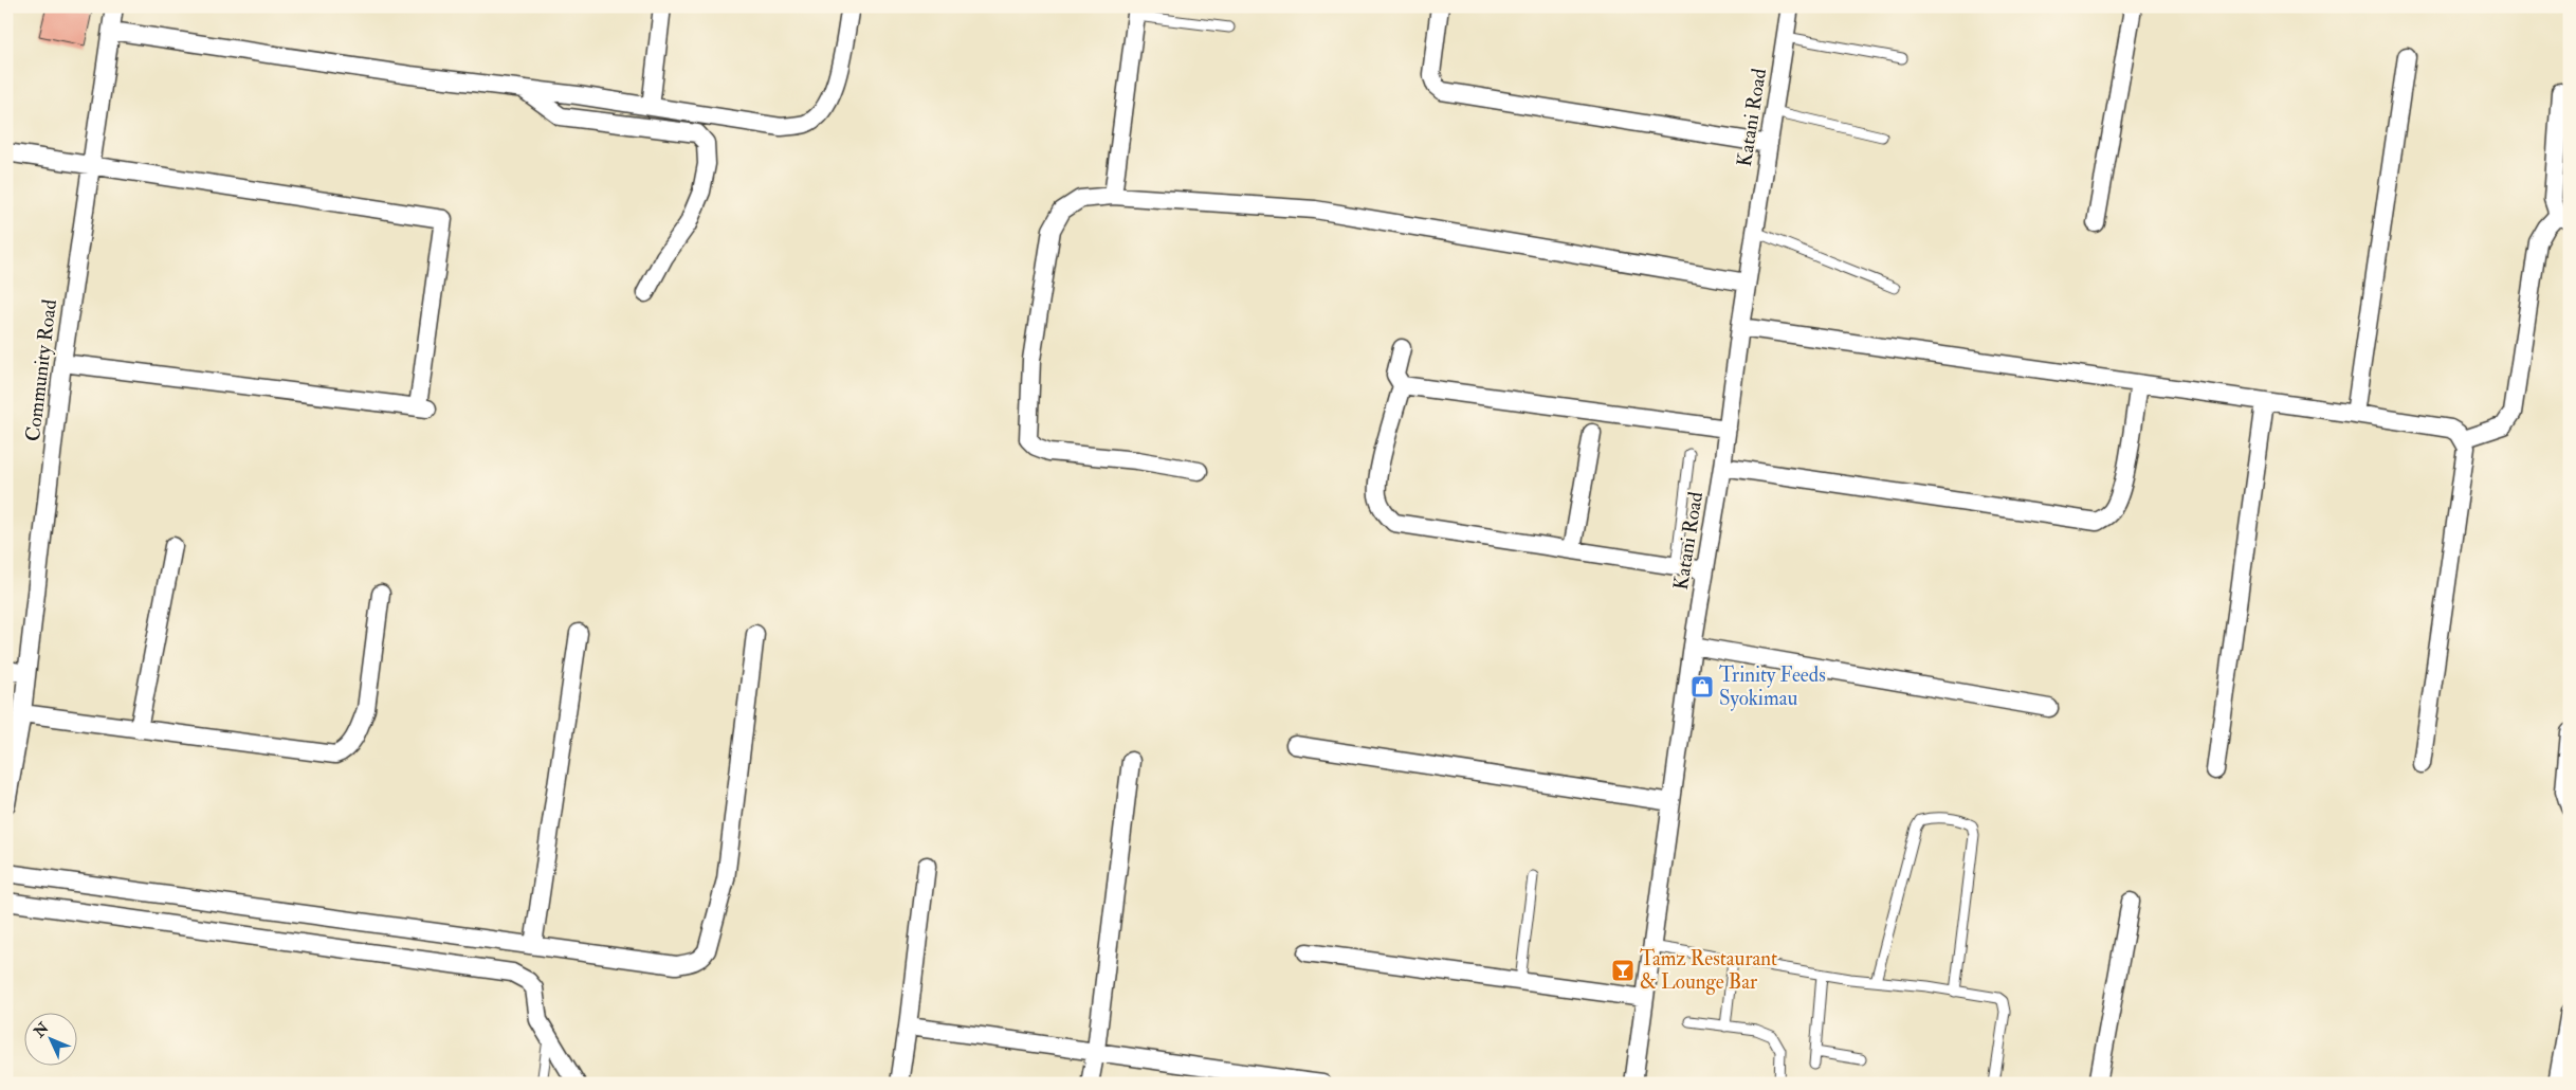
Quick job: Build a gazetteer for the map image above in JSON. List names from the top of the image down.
{
  "streets": {
    "street": ["Katani Road", "Community Road"]
  },
  "places": {
    "shop": ["Trinity Feeds Syokimau"],
    "bar": ["Tamz Restaurant & Lounge Bar"]
  },
  "north": "top left"
}
